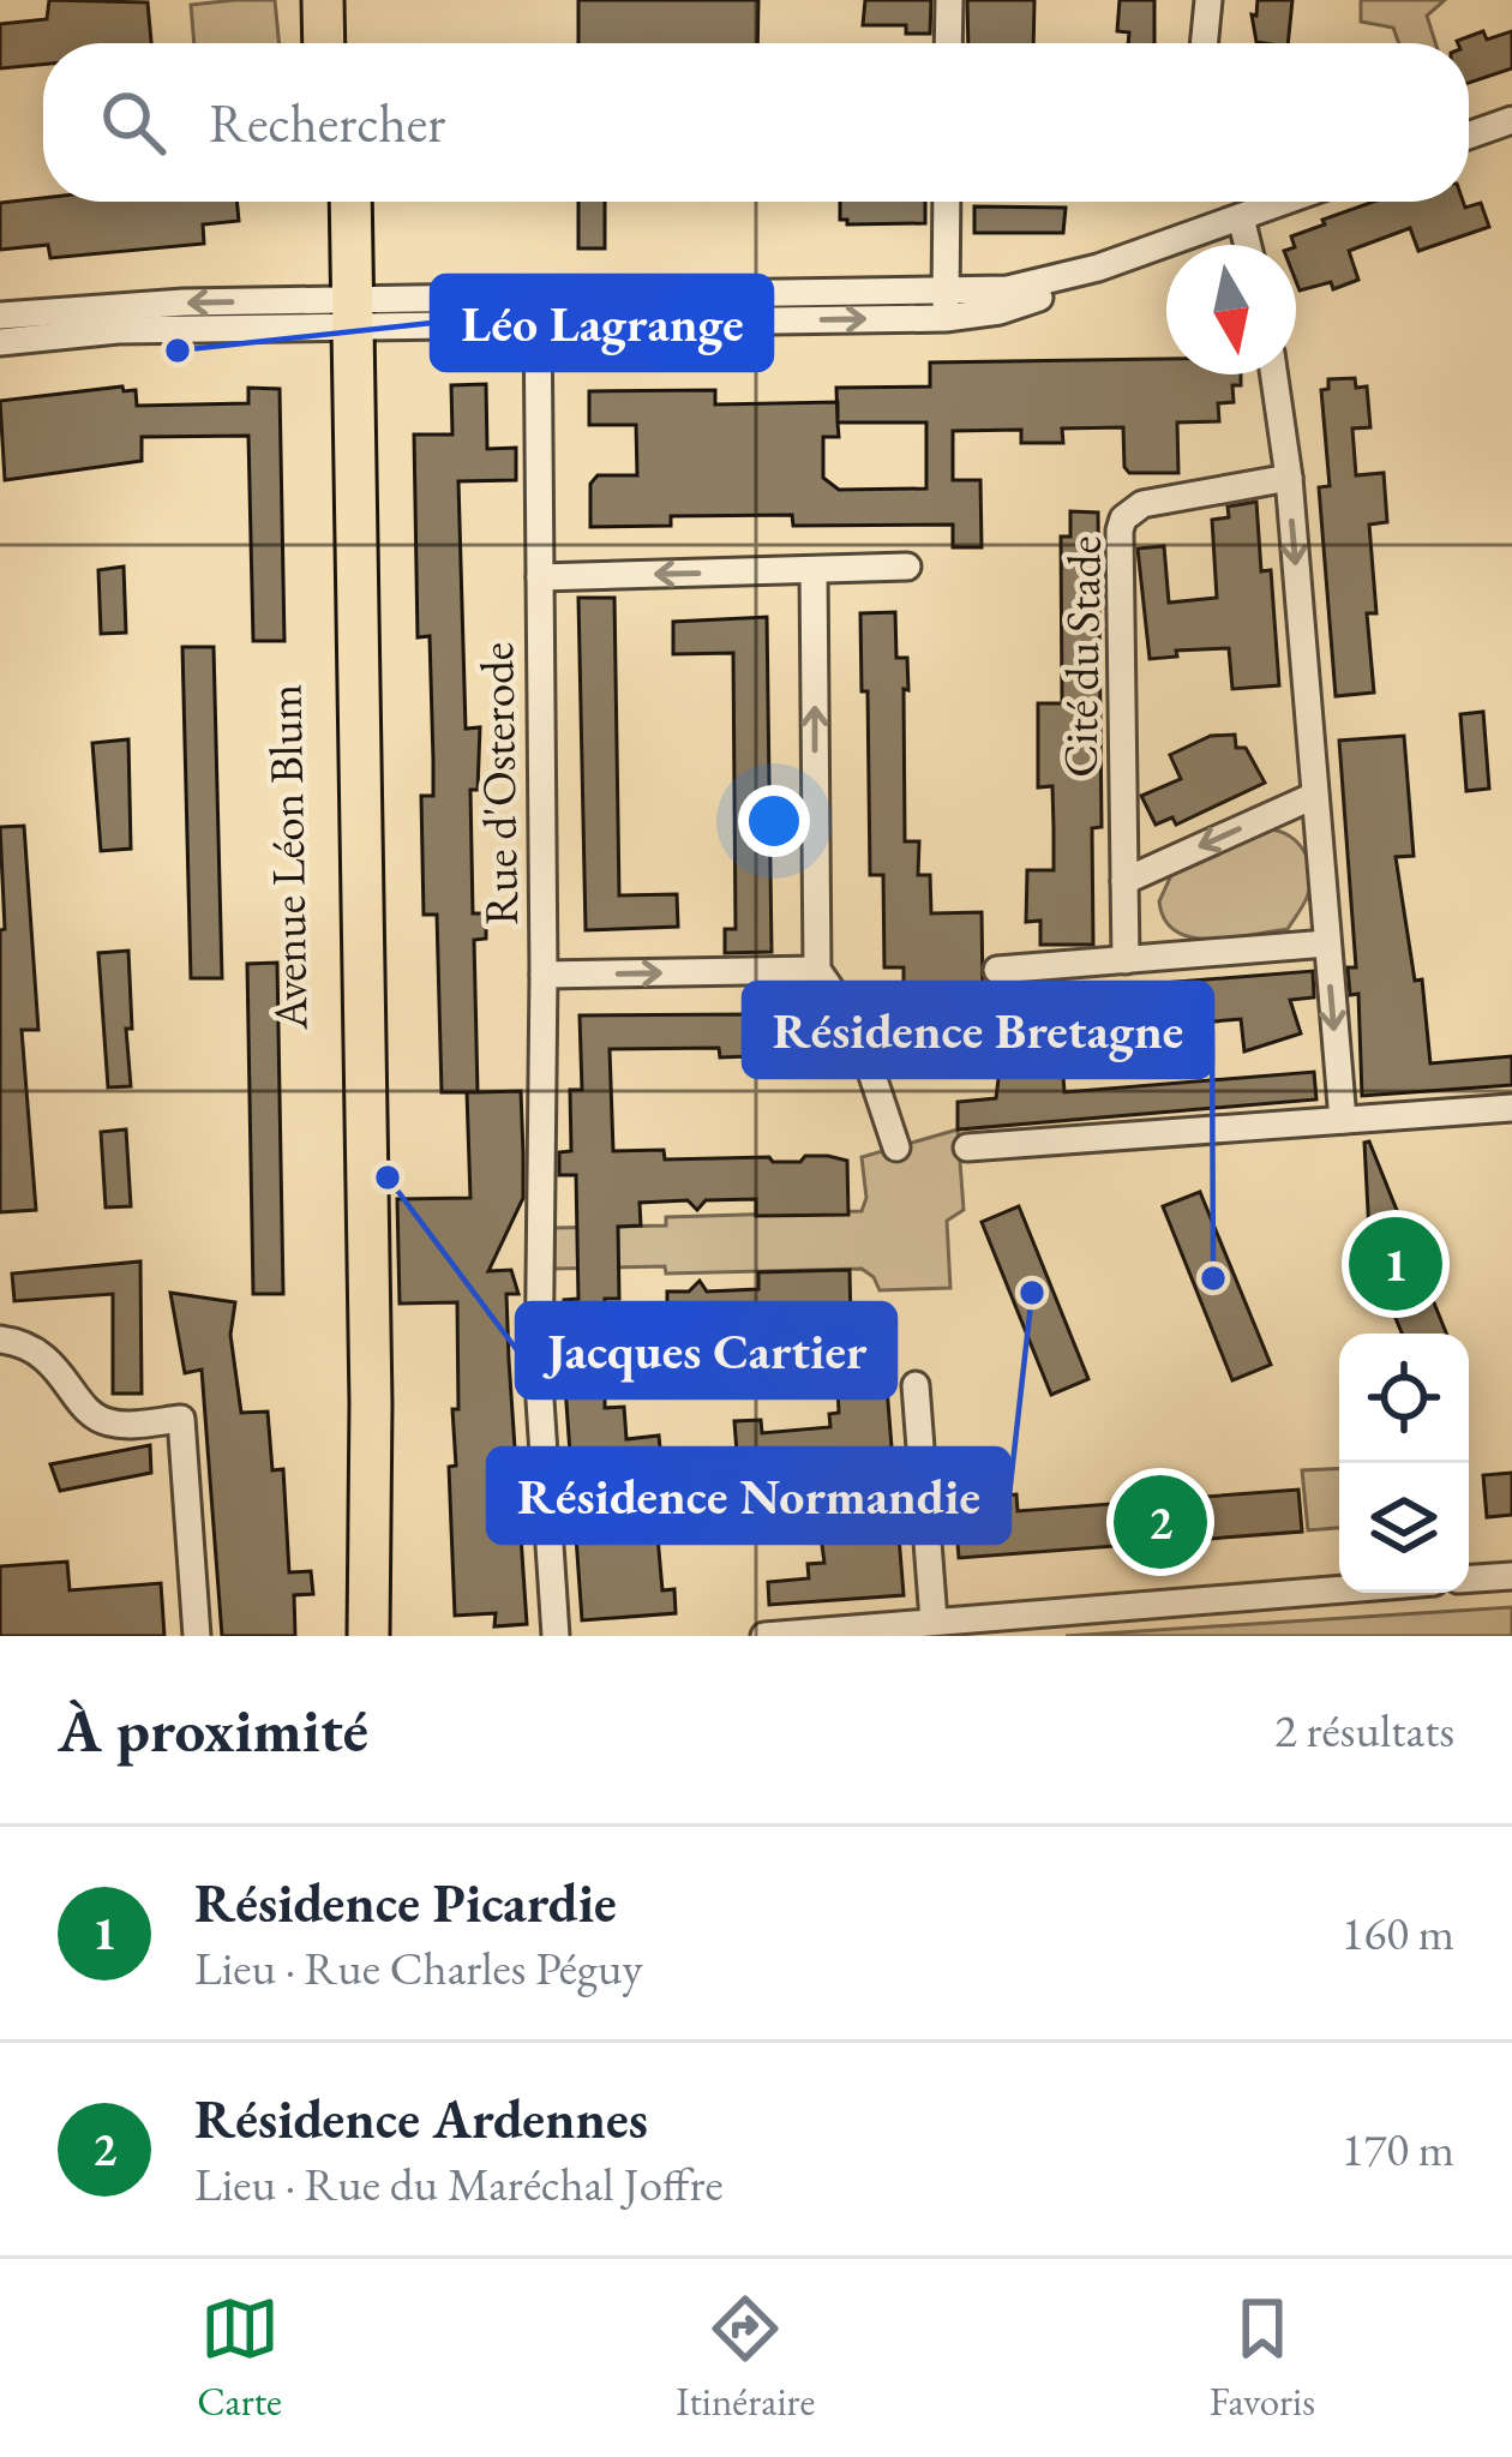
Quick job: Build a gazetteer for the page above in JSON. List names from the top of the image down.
{
  "streets": {
    "main road": ["Avenue Léon Blum"],
    "street": ["Cité du Stade", "Rue d'Osterode"]
  },
  "places": [
    "Léo Lagrange",
    "Jacques Cartier",
    "Résidence Bretagne",
    "Résidence Normandie"
  ],
  "north": "bottom",
  "page": {
    "search": "Rechercher",
    "pins": ["1", "2"],
    "heading": ["À proximité", "2 résultats"],
    "list": [
      {
        "mark": "1",
        "name": "Résidence Picardie",
        "note": "Lieu · Rue Charles Péguy",
        "value": "160 m"
      },
      {
        "mark": "2",
        "name": "Résidence Ardennes",
        "note": "Lieu · Rue du Maréchal Joffre",
        "value": "170 m"
      }
    ],
    "nav": ["Carte", "Itinéraire", "Favoris"]
  }
}
